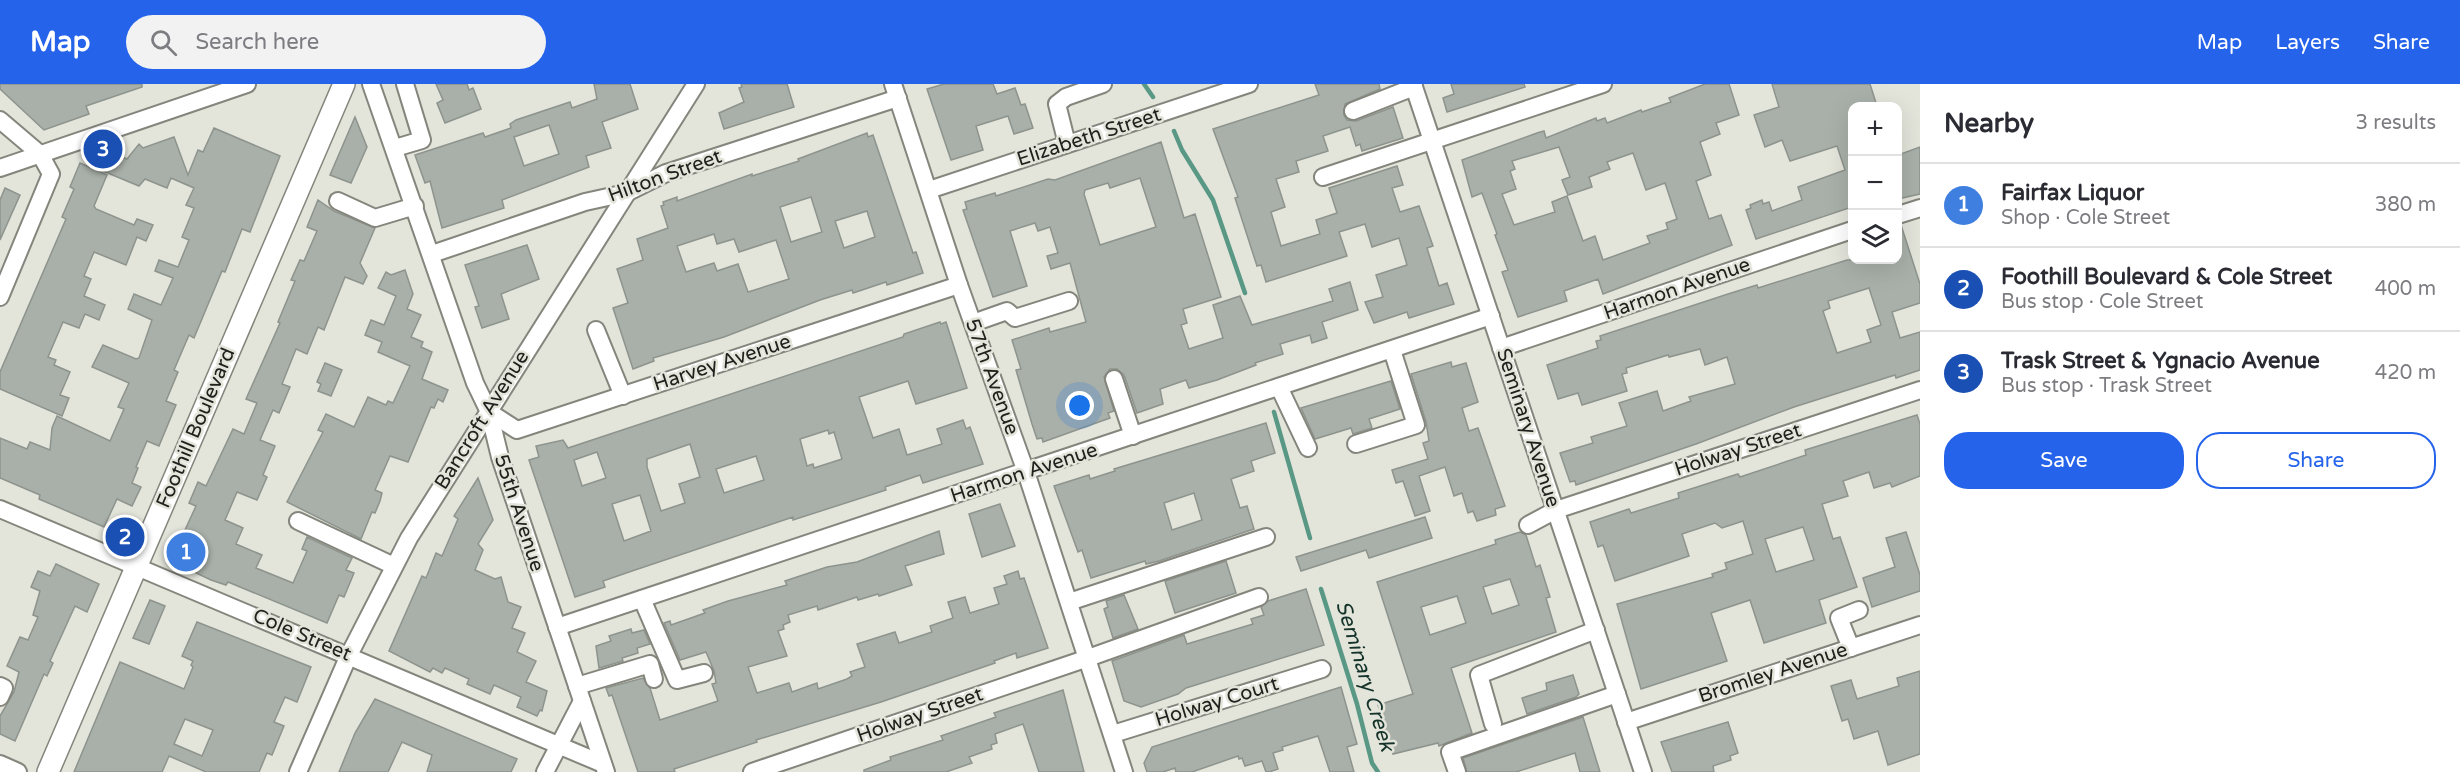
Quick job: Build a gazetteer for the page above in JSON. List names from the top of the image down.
{
  "streets": {
    "main road": ["Foothill Boulevard"],
    "street": [
      "Elizabeth Street",
      "Hilton Street",
      "Harmon Avenue",
      "Harvey Avenue",
      "57th Avenue",
      "Bancroft Avenue",
      "Seminary Avenue",
      "Holway Street",
      "55th Avenue",
      "Cole Street",
      "Bromley Avenue",
      "Holway Court"
    ]
  },
  "crossings": [
    ["Elizabeth Street", "57th Avenue"],
    ["Hilton Street", "57th Avenue"],
    ["Hilton Street", "Bancroft Avenue"],
    ["Hilton Street", "55th Avenue"],
    ["Harmon Avenue", "57th Avenue"],
    ["Harmon Avenue", "Seminary Avenue"],
    ["Harmon Avenue", "55th Avenue"],
    ["Harvey Avenue", "57th Avenue"],
    ["Harvey Avenue", "Bancroft Avenue"],
    ["Harvey Avenue", "55th Avenue"],
    ["57th Avenue", "Holway Street"],
    ["57th Avenue", "Holway Court"],
    ["Bancroft Avenue", "55th Avenue"],
    ["Bancroft Avenue", "Cole Street"],
    ["Foothill Boulevard", "Cole Street"],
    ["Seminary Avenue", "Holway Street"],
    ["Seminary Avenue", "Bromley Avenue"],
    ["55th Avenue", "Cole Street"]
  ],
  "water": ["Seminary Creek"],
  "page": {
    "header": "Map",
    "search": "Search here",
    "nav": ["Map", "Layers", "Share"],
    "heading": ["Nearby", "3 results"],
    "map_buttons": ["+", "−"],
    "pins": ["3", "2", "1"],
    "list": [
      {
        "mark": "1",
        "name": "Fairfax Liquor",
        "note": "Shop · Cole Street",
        "value": "380 m"
      },
      {
        "mark": "2",
        "name": "Foothill Boulevard & Cole Street",
        "note": "Bus stop · Cole Street",
        "value": "400 m"
      },
      {
        "mark": "3",
        "name": "Trask Street & Ygnacio Avenue",
        "note": "Bus stop · Trask Street",
        "value": "420 m"
      }
    ],
    "buttons": ["Save", "Share"]
  }
}
